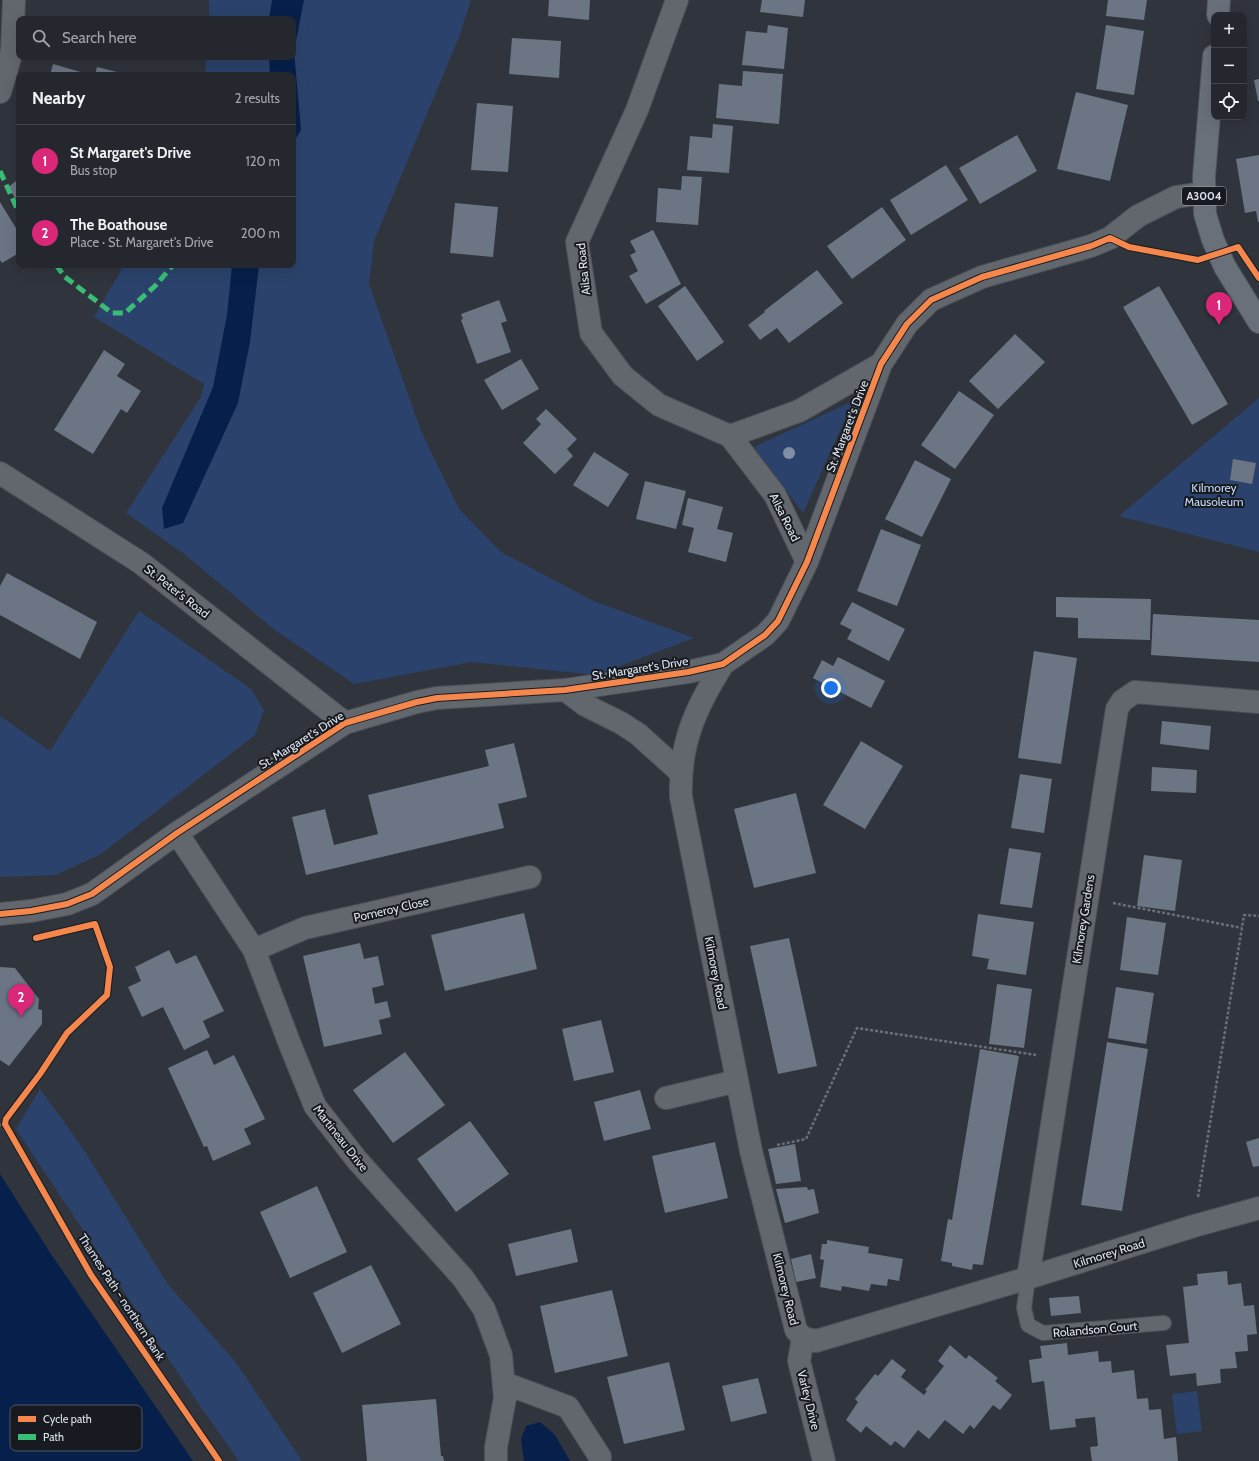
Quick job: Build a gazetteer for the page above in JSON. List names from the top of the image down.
{
  "streets": {
    "main road": ["A3004"],
    "street": [
      "Ailsa Road",
      "St. Margaret's Drive",
      "St. Peter's Road",
      "Pomeroy Close",
      "Kilmorey Gardens",
      "Kilmorey Road",
      "Martineau Drive",
      "Varley Drive"
    ],
    "lane": ["Rolandson Court"],
    "cycle path": ["Thames Path - northern Bank"]
  },
  "crossings": [
    ["A3004", "St. Margaret's Drive"],
    ["Ailsa Road", "St. Margaret's Drive"],
    ["St. Margaret's Drive", "St. Peter's Road"],
    ["St. Margaret's Drive", "Kilmorey Road"],
    ["St. Margaret's Drive", "Martineau Drive"],
    ["Pomeroy Close", "Martineau Drive"],
    ["Kilmorey Gardens", "Kilmorey Road"],
    ["Kilmorey Gardens", "Rolandson Court"],
    ["Kilmorey Road", "Rolandson Court"],
    ["Kilmorey Road", "Varley Drive"]
  ],
  "parks": ["Kilmorey Mausoleum"],
  "legend": ["Cycle path", "Path"],
  "page": {
    "map_buttons": ["+", "−"],
    "search": "Search here",
    "heading": ["Nearby", "2 results"],
    "list": [
      {
        "mark": "1",
        "name": "St Margaret's Drive",
        "note": "Bus stop",
        "value": "120 m"
      },
      {
        "mark": "2",
        "name": "The Boathouse",
        "note": "Place · St. Margaret's Drive",
        "value": "200 m"
      }
    ],
    "pins": ["1", "2"]
  }
}
